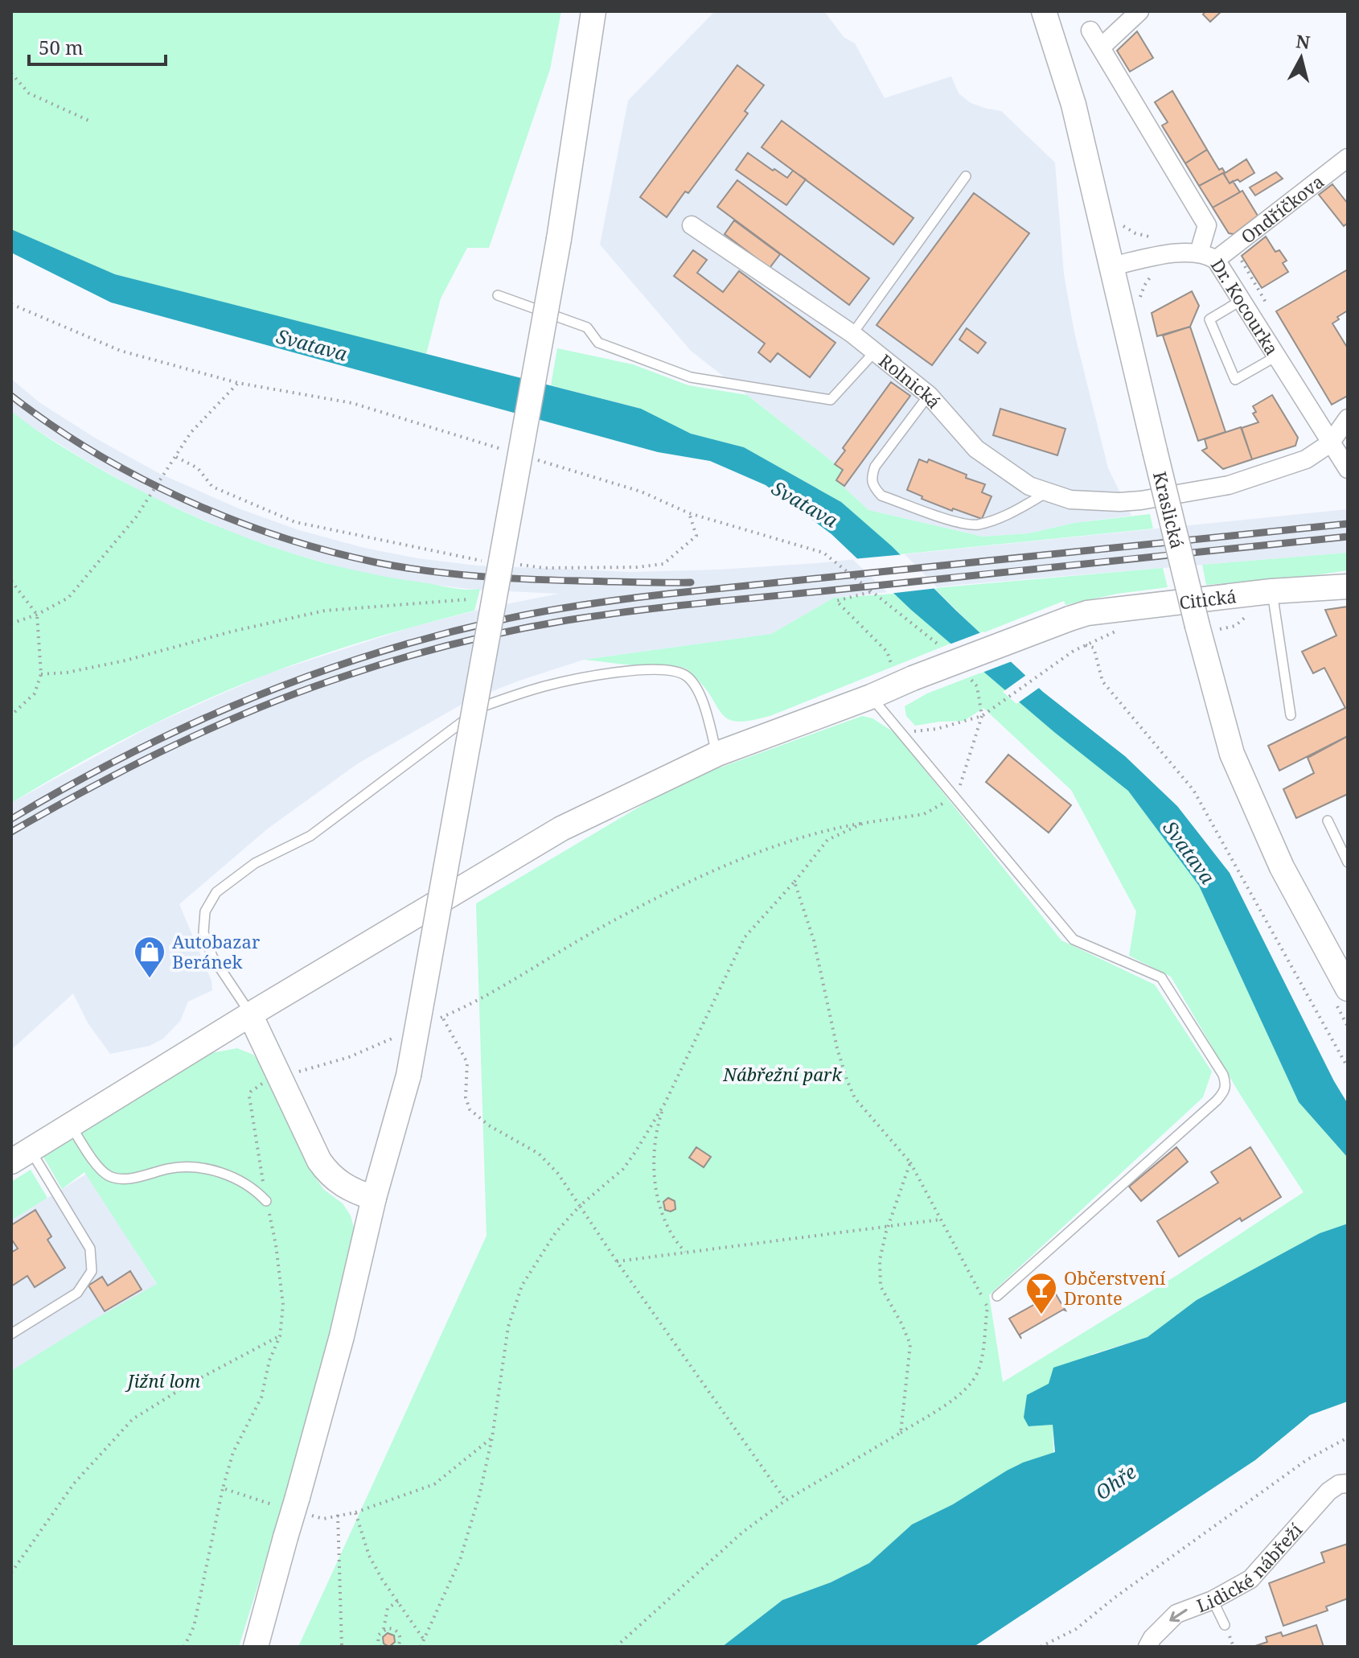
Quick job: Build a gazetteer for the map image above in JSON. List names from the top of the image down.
{
  "streets": {
    "street": [
      "Ondříčkova",
      "Dr. Kocourka",
      "Rolnická",
      "Kraslická",
      "Citická",
      "Lidické nábřeží"
    ]
  },
  "crossings": [
    ["Ondříčkova", "Dr. Kocourka"],
    ["Dr. Kocourka", "Rolnická"],
    ["Dr. Kocourka", "Kraslická"]
  ],
  "water": ["Svatava", "Ohře"],
  "parks": ["Nábřežní park", "Jižní lom"],
  "places": {
    "shop": ["Autobazar Beránek"],
    "bar": ["Občerstvení Dronte"]
  },
  "scale_bar": "50 m",
  "north": "top"
}
